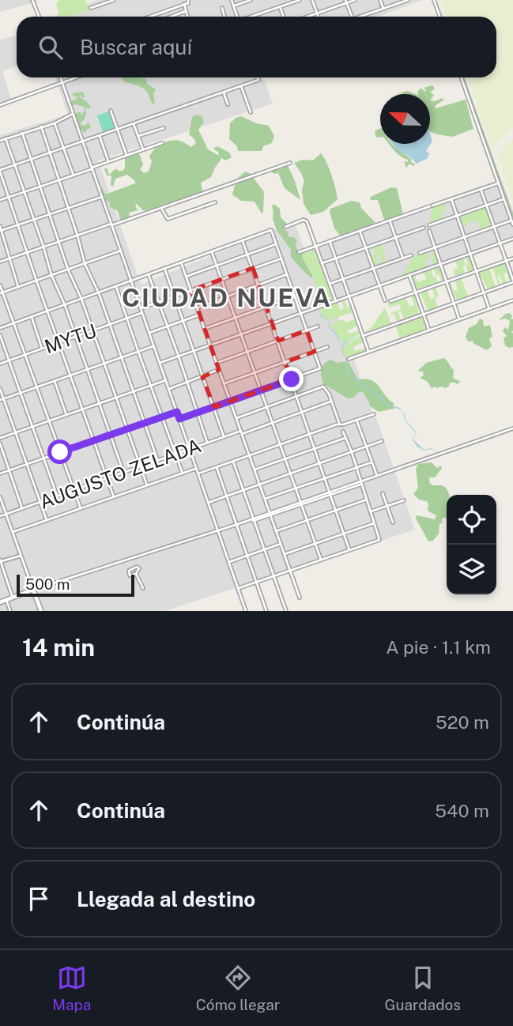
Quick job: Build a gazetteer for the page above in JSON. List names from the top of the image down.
{
  "streets": {
    "street": ["MYTU", "AUGUSTO ZELADA"]
  },
  "districts": ["CIUDAD NUEVA"],
  "scale_bar": "500 m",
  "north": "left",
  "page": {
    "search": "Buscar aquí",
    "scale": "500 m",
    "heading": ["14 min", "A pie · 1.1 km"],
    "list": [
      ["Continúa", "520 m"],
      ["Continúa", "540 m"],
      "Llegada al destino"
    ],
    "nav": ["Mapa", "Cómo llegar", "Guardados"]
  }
}
